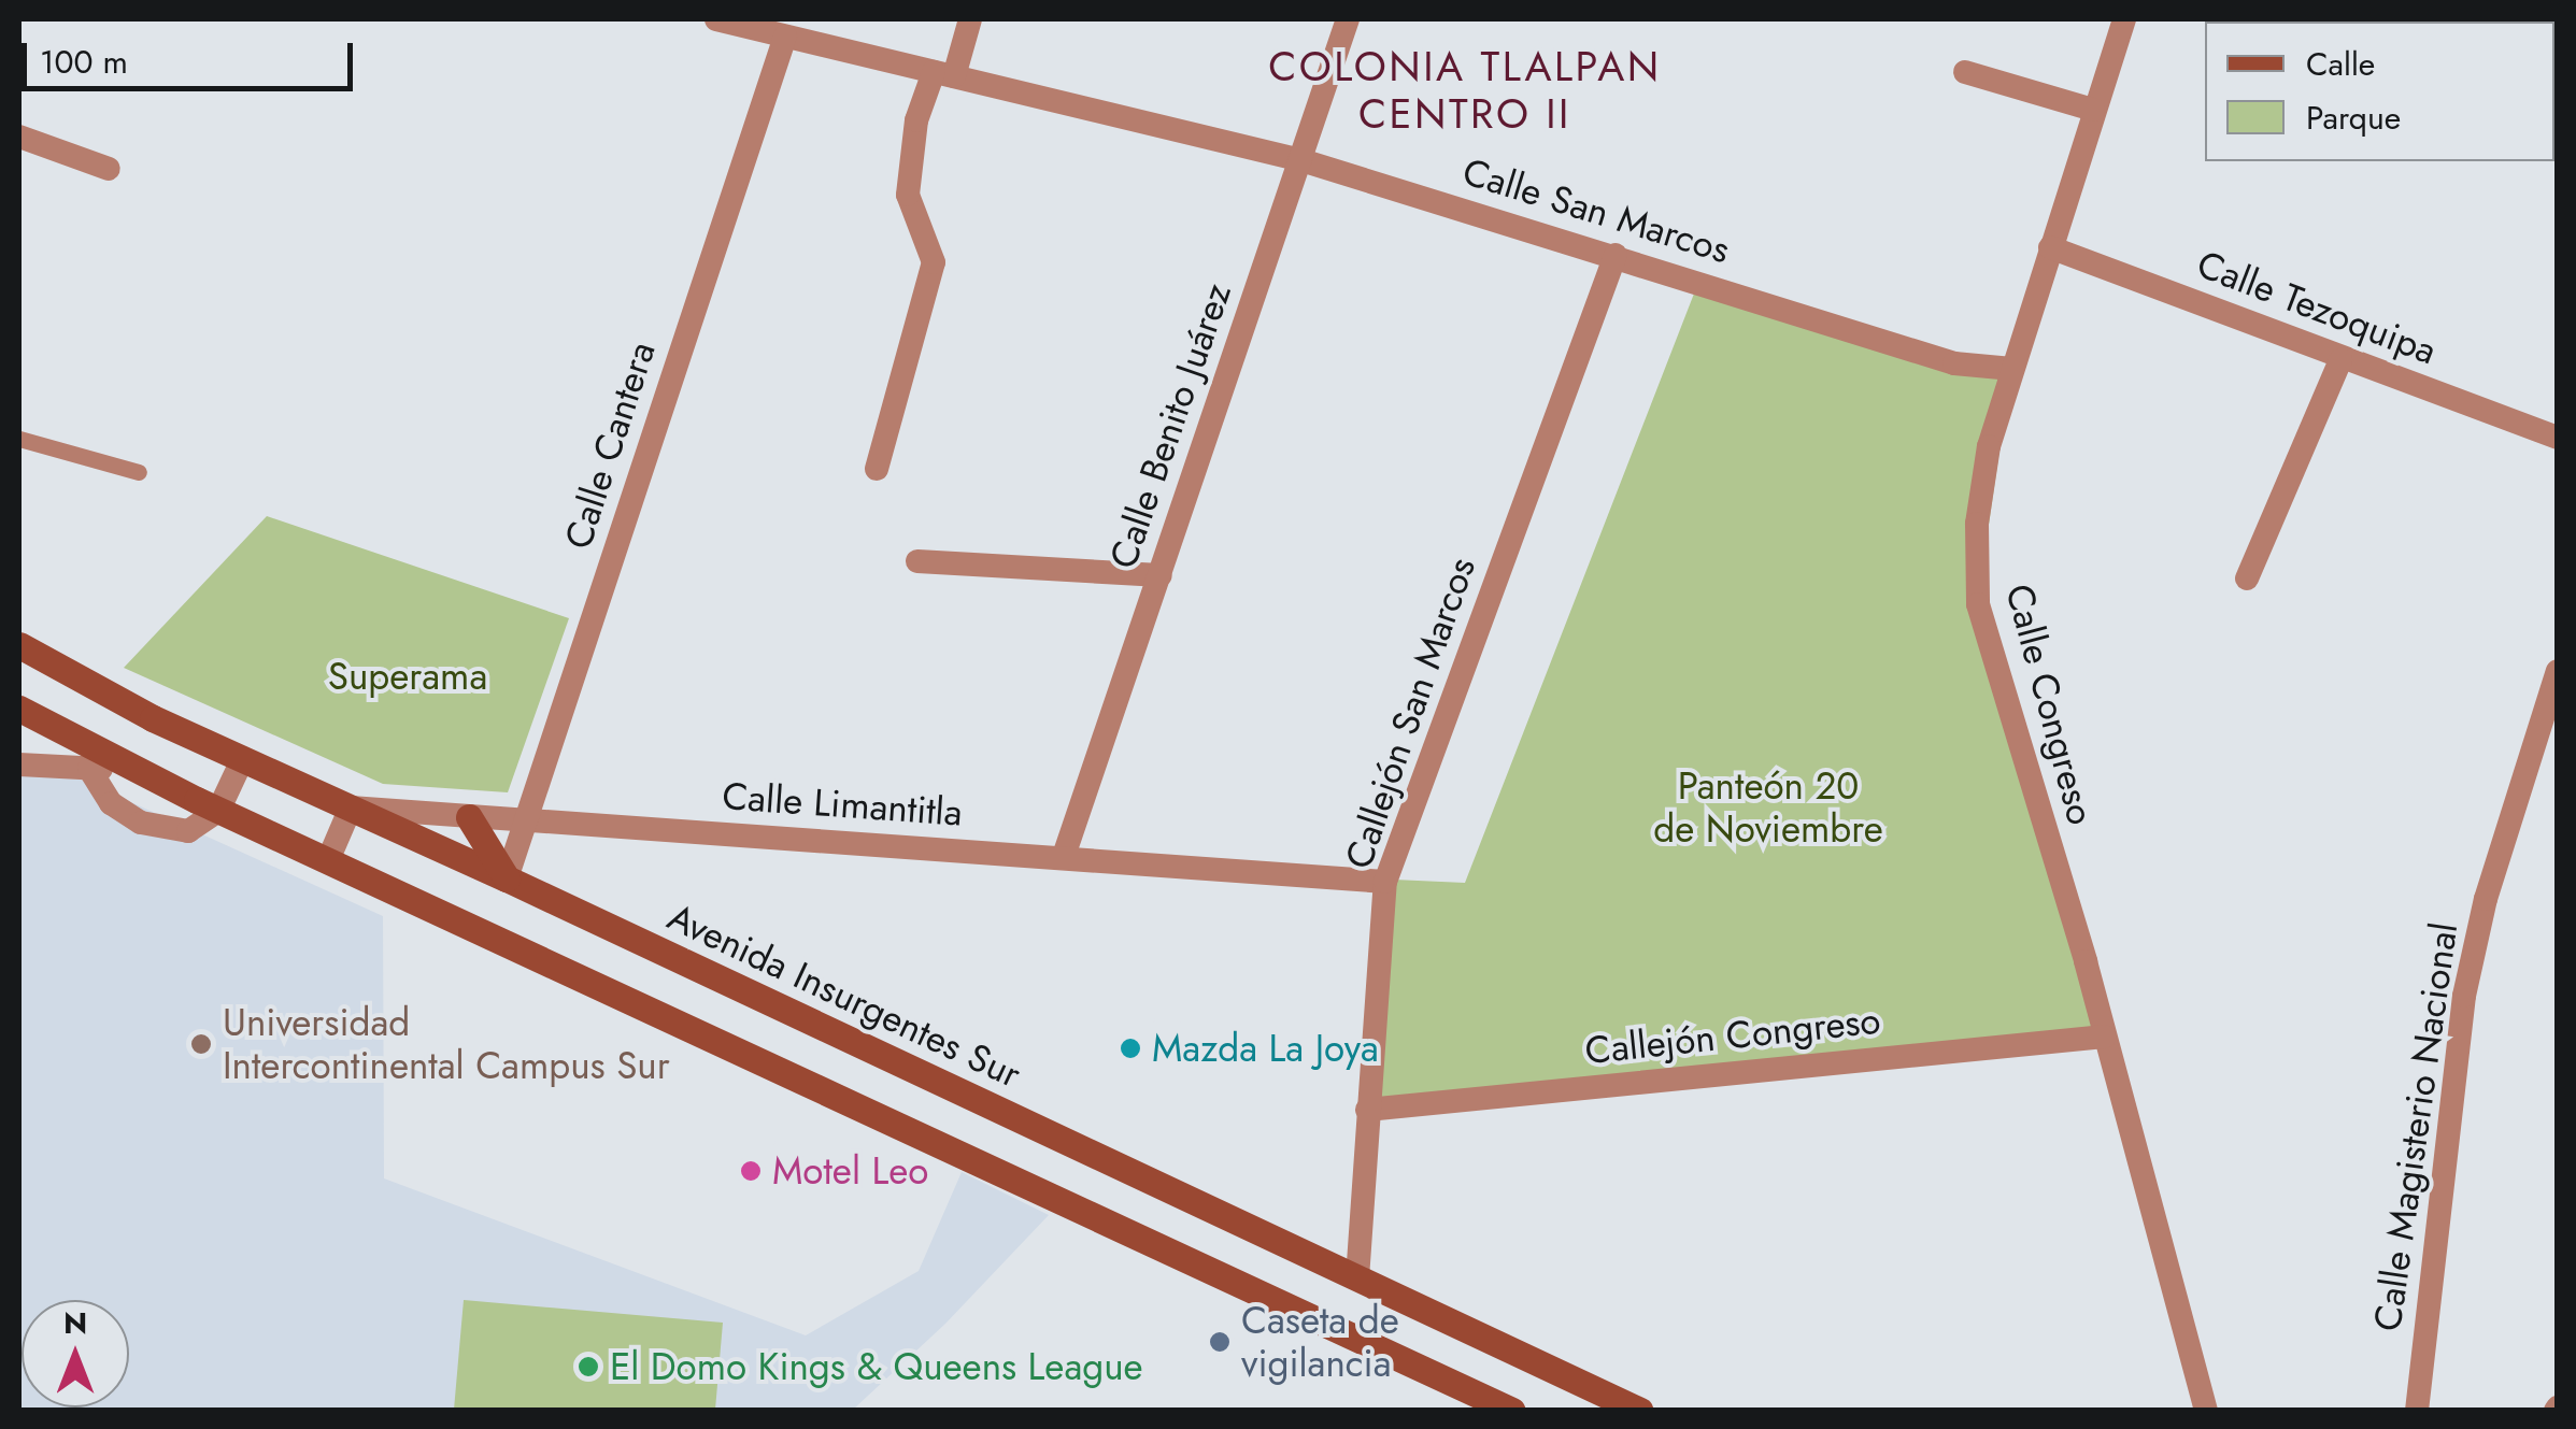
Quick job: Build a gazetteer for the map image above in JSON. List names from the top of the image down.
{
  "streets": {
    "main road": ["Avenida Insurgentes Sur"],
    "street": [
      "Calle San Marcos",
      "Calle Tezoquipa",
      "Calle Benito Juárez",
      "Calle Cantera",
      "Calle Congreso",
      "Callejón San Marcos",
      "Calle Limantitla",
      "Callejón Congreso",
      "Calle Magisterio Nacional"
    ]
  },
  "crossings": [
    ["Calle San Marcos", "Calle Benito Juárez"],
    ["Calle San Marcos", "Calle Cantera"],
    ["Calle San Marcos", "Calle Congreso"],
    ["Calle San Marcos", "Callejón San Marcos"],
    ["Calle Tezoquipa", "Calle Congreso"],
    ["Calle Benito Juárez", "Calle Limantitla"],
    ["Calle Cantera", "Calle Limantitla"],
    ["Calle Cantera", "Avenida Insurgentes Sur"],
    ["Calle Congreso", "Callejón Congreso"],
    ["Callejón San Marcos", "Calle Limantitla"],
    ["Callejón San Marcos", "Avenida Insurgentes Sur"],
    ["Callejón San Marcos", "Callejón Congreso"],
    ["Calle Limantitla", "Avenida Insurgentes Sur"]
  ],
  "districts": ["COLONIA TLALPAN CENTRO II"],
  "parks": ["Superama", "Panteón 20 de Noviembre"],
  "places": [
    "Universidad Intercontinental Campus Sur",
    "Mazda La Joya",
    "Motel Leo",
    "Caseta de vigilancia",
    "El Domo Kings & Queens League"
  ],
  "legend": ["Calle", "Parque"],
  "scale_bar": "100 m",
  "north": "top"
}
